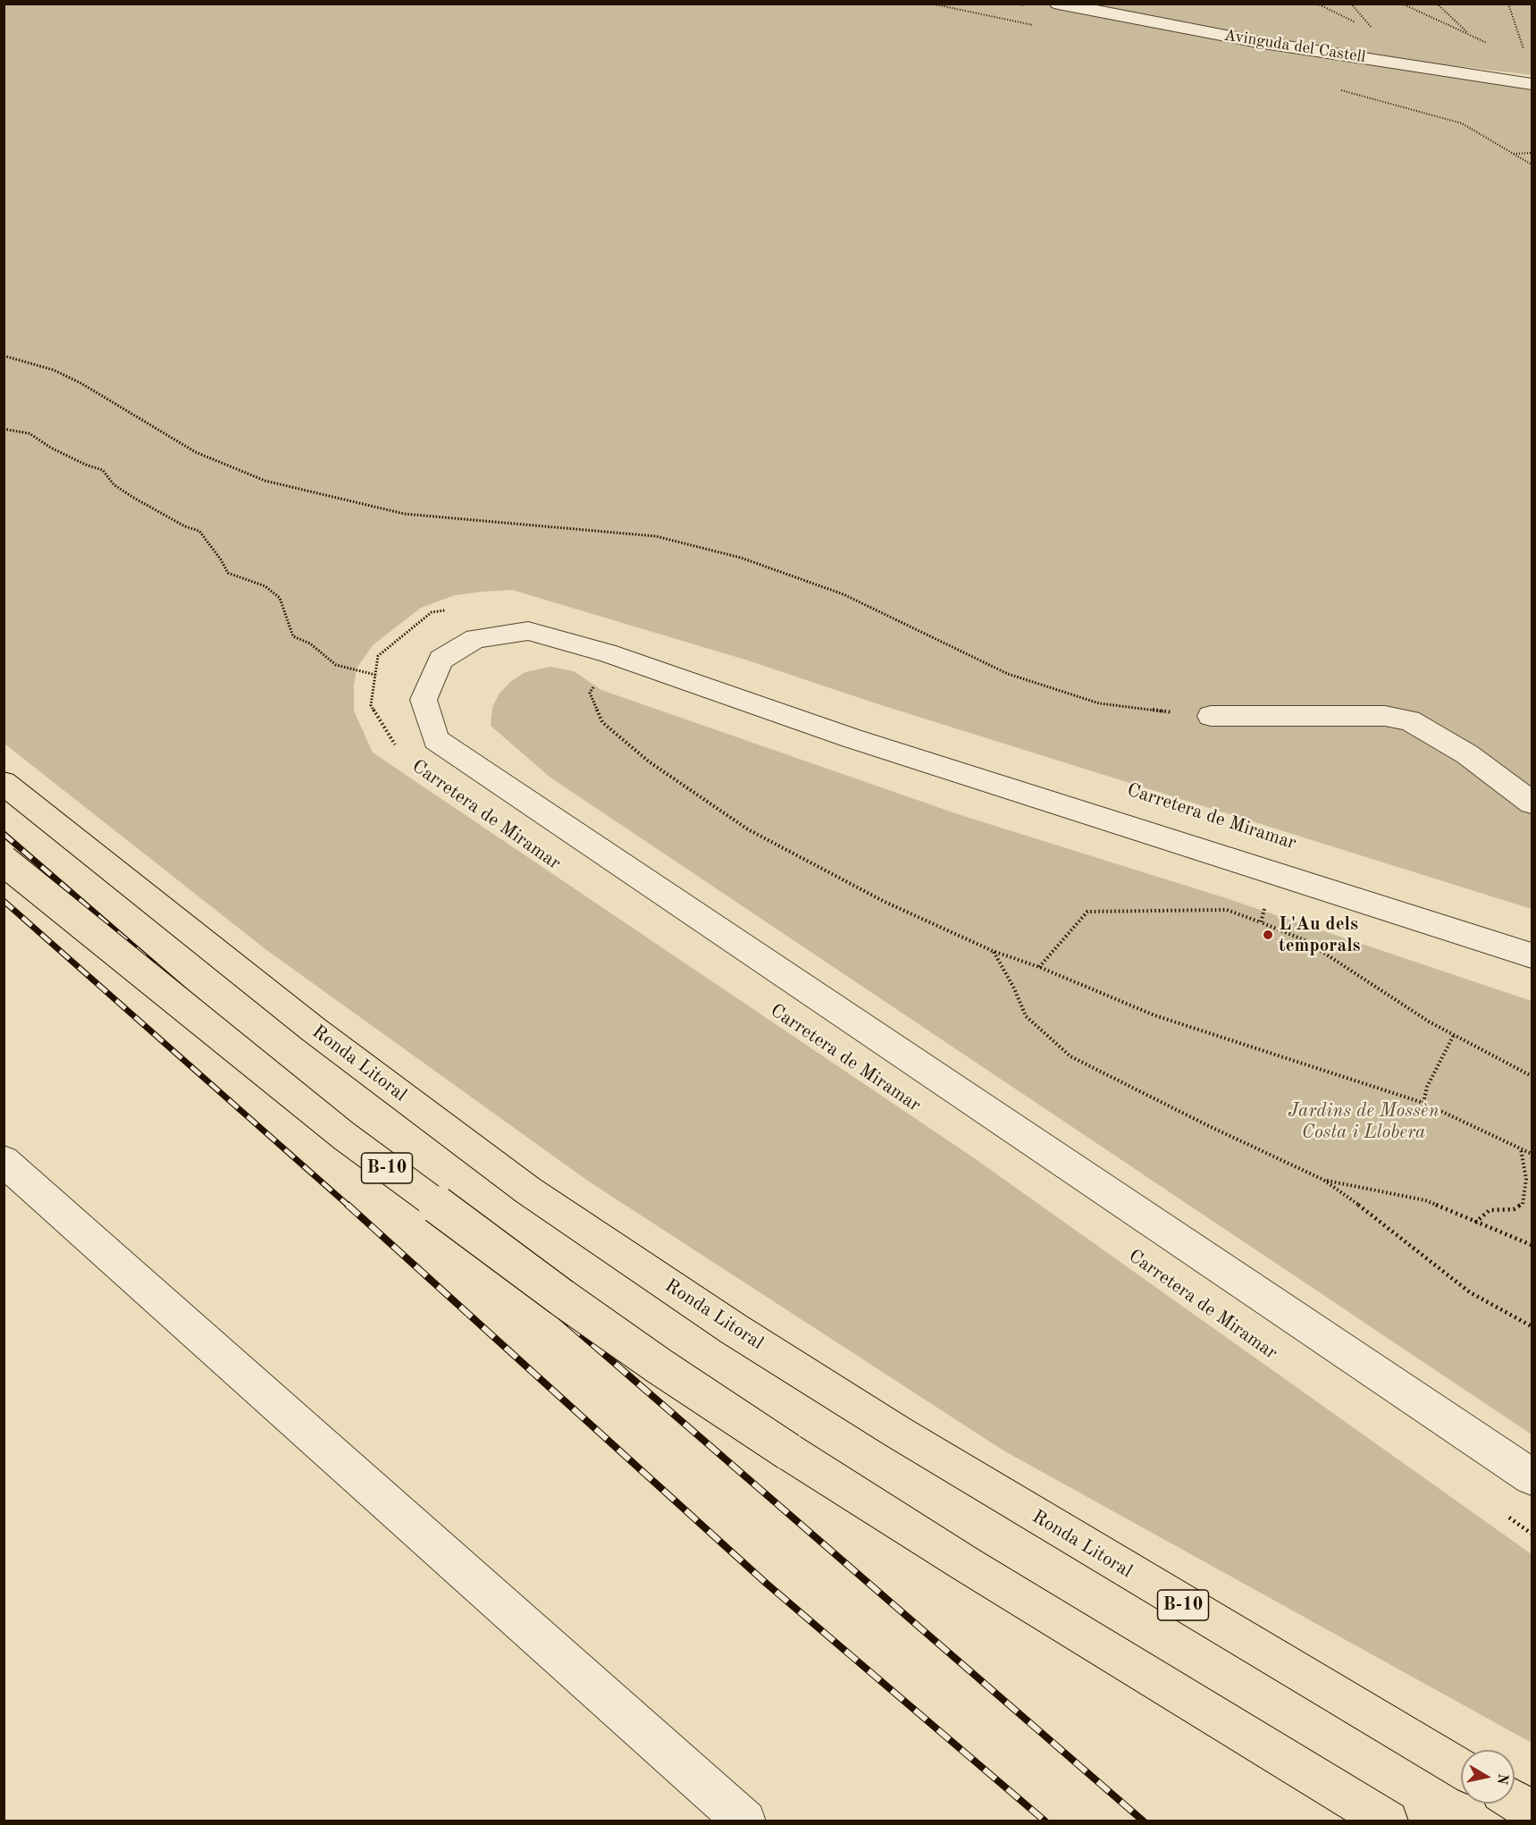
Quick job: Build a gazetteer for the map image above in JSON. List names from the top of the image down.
{
  "streets": {
    "highway": ["Ronda Litoral", "B-10"],
    "street": ["Avinguda del Castell", "Carretera de Miramar"]
  },
  "parks": ["Jardins de Mossèn Costa i Llobera"],
  "places": ["L'Au dels temporals"],
  "north": "right"
}
